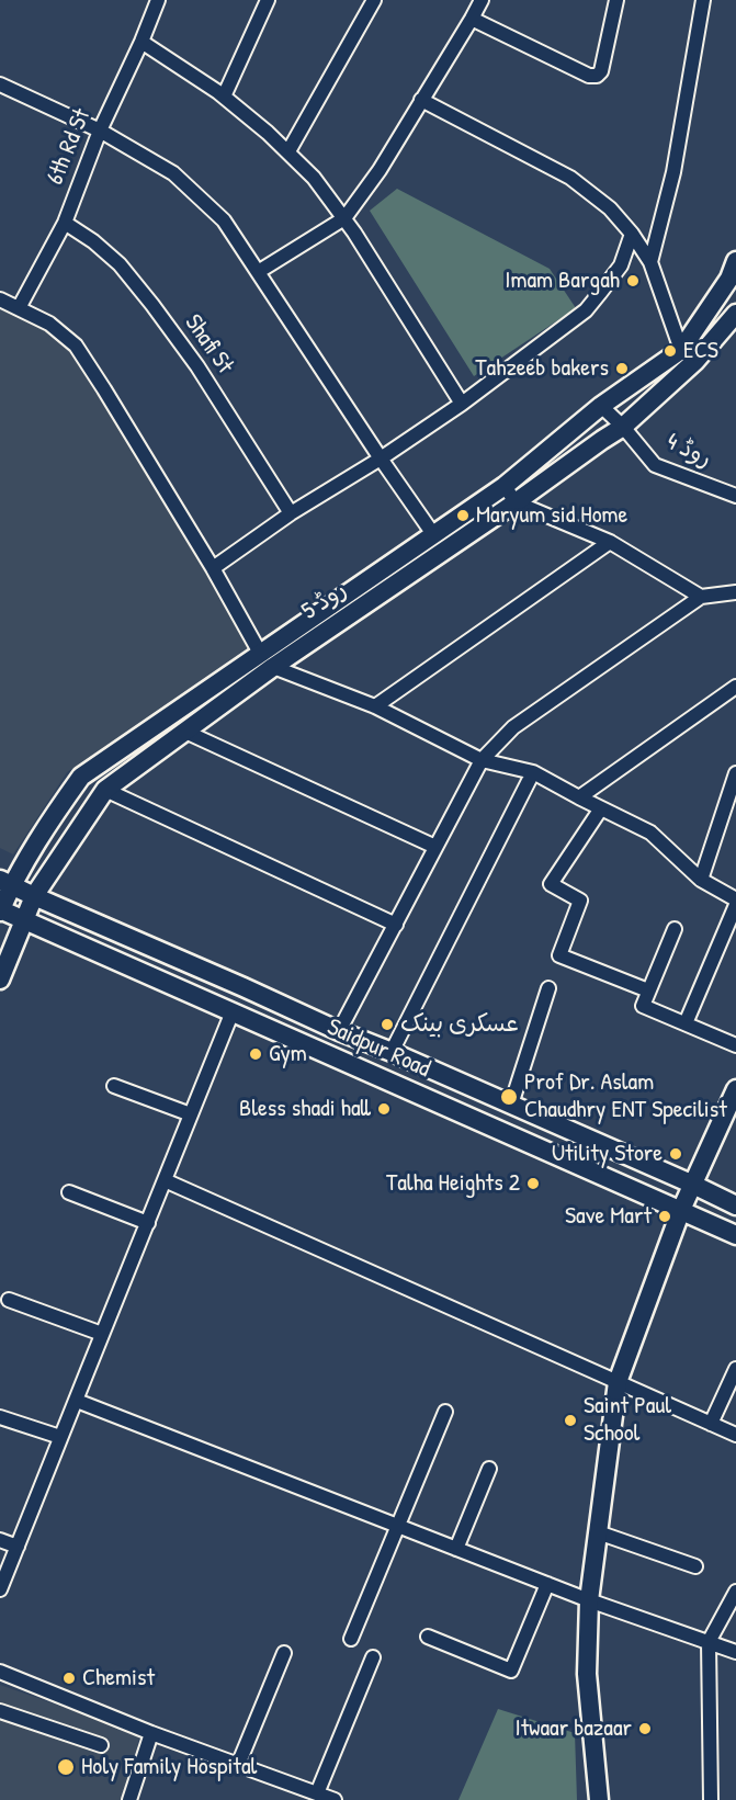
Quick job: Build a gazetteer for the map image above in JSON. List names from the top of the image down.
{
  "streets": {
    "main road": ["روڈ 5", "Saidpur Road"],
    "street": ["6th Rd St", "Shafi St", "روڈ 4"]
  },
  "crossings": [
    ["6th Rd St", "Shafi St"],
    ["روڈ 4", "روڈ 5"],
    ["روڈ 5", "Saidpur Road"]
  ],
  "places": [
    "Imam Bargah",
    "ECS",
    "Tahzeeb bakers",
    "Maryum sid Home",
    "عسکری بینک",
    "Gym",
    "Prof Dr. Aslam Chaudhry ENT Specilist",
    "Bless shadi hall",
    "Utility Store",
    "Talha Heights 2",
    "Save Mart",
    "Saint Paul School",
    "Chemist",
    "Itwaar bazaar",
    "Holy Family Hospital"
  ]
}
